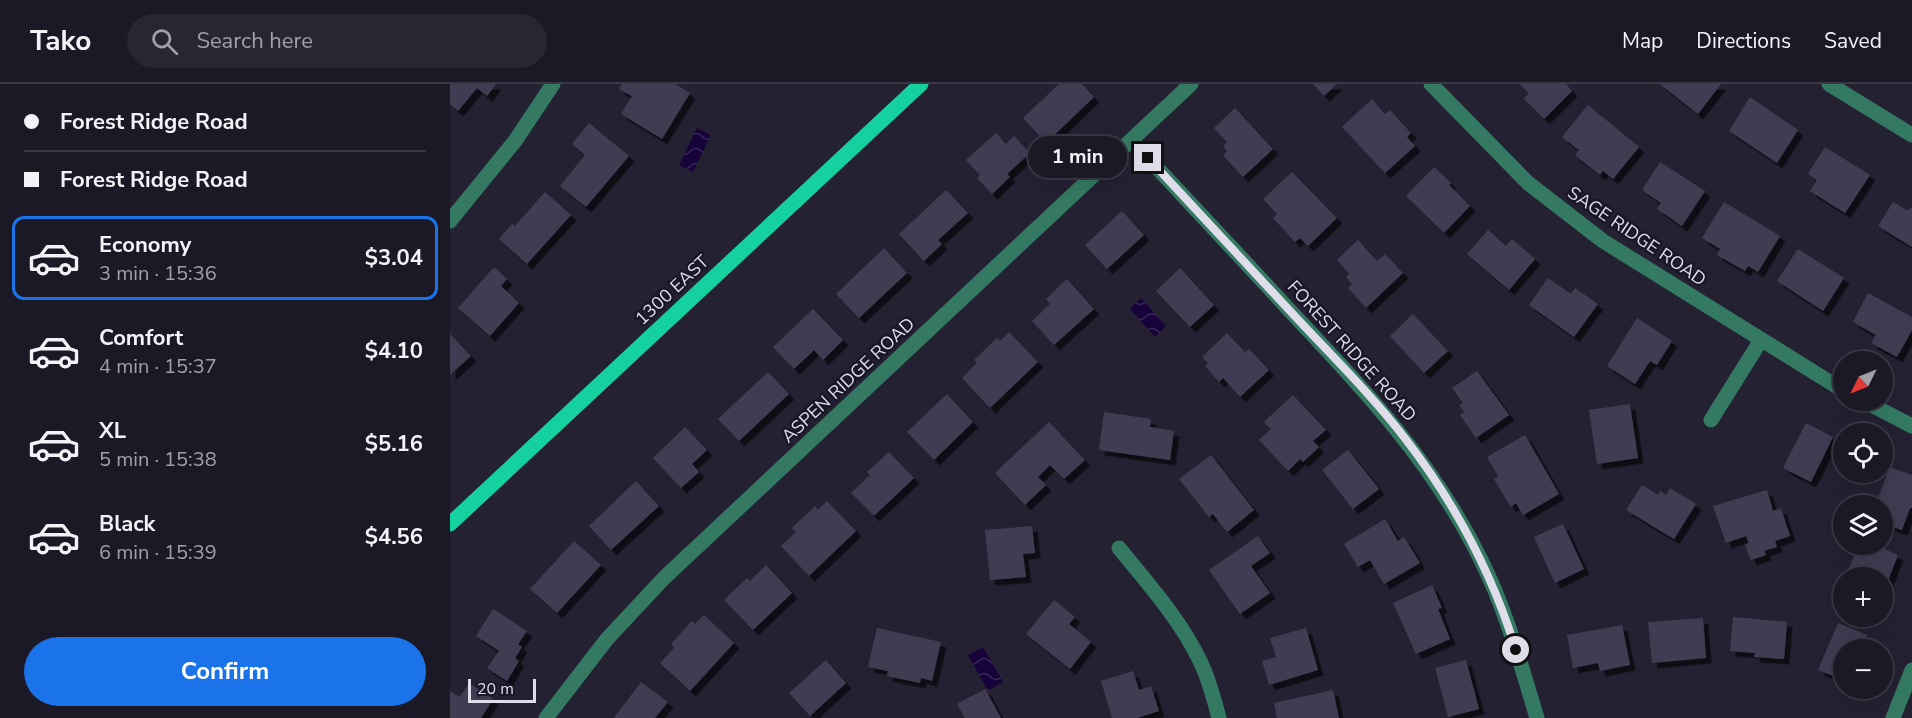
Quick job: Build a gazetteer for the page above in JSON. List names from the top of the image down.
{
  "streets": {
    "main road": ["1300 EAST"],
    "street": ["SAGE RIDGE ROAD", "FOREST RIDGE ROAD", "ASPEN RIDGE ROAD"]
  },
  "crossings": [
    ["FOREST RIDGE ROAD", "ASPEN RIDGE ROAD"]
  ],
  "scale_bar": "20 m",
  "north": "bottom left",
  "page": {
    "header": "Tako",
    "search": "Search here",
    "nav": ["Map", "Directions", "Saved"],
    "banner": ["Forest Ridge Road", "Forest Ridge Road"],
    "bubble": "1 min",
    "list": [
      {
        "name": "Economy",
        "note": "3 min · 15:36",
        "value": "$3.04"
      },
      {
        "name": "Comfort",
        "note": "4 min · 15:37",
        "value": "$4.10"
      },
      {
        "name": "XL",
        "note": "5 min · 15:38",
        "value": "$5.16"
      },
      {
        "name": "Black",
        "note": "6 min · 15:39",
        "value": "$4.56"
      }
    ],
    "map_buttons": ["+", "−"],
    "buttons": "Confirm",
    "scale": "20 m"
  }
}
